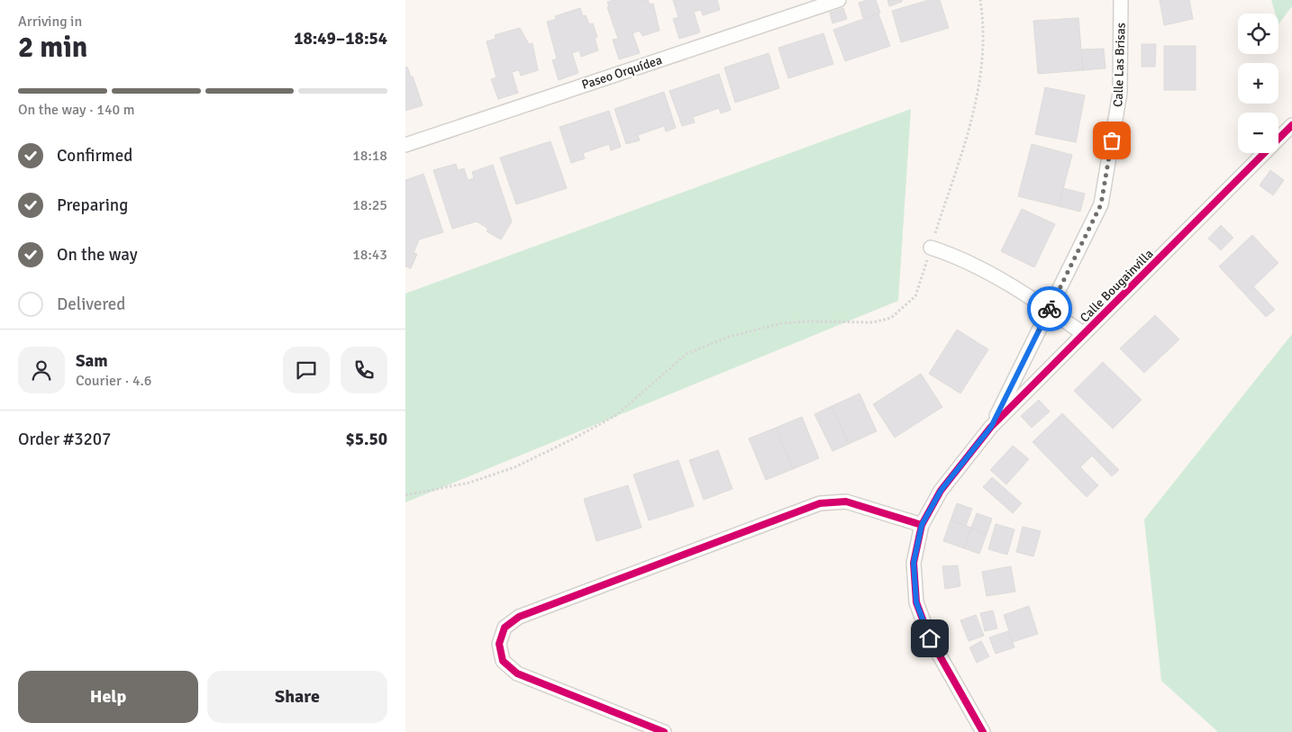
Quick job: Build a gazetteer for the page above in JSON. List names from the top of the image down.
{
  "streets": {
    "street": ["Calle Las Brisas", "Paseo Orquídea", "Calle Bougainvilla"]
  },
  "crossings": [
    ["Calle Las Brisas", "Calle Bougainvilla"]
  ],
  "page": {
    "heading": ["2 min", "Arriving in", "18:49–18:54"],
    "panel": [
      "Sam",
      "Courier · 4.6",
      "Order #3207",
      "$5.50"
    ],
    "map_buttons": ["+", "−"],
    "bar": "On the way · 140 m",
    "list": [
      ["Confirmed", "18:18"],
      ["Preparing", "18:25"],
      ["On the way", "18:43"],
      "Delivered"
    ],
    "buttons": ["Help", "Share"]
  }
}
